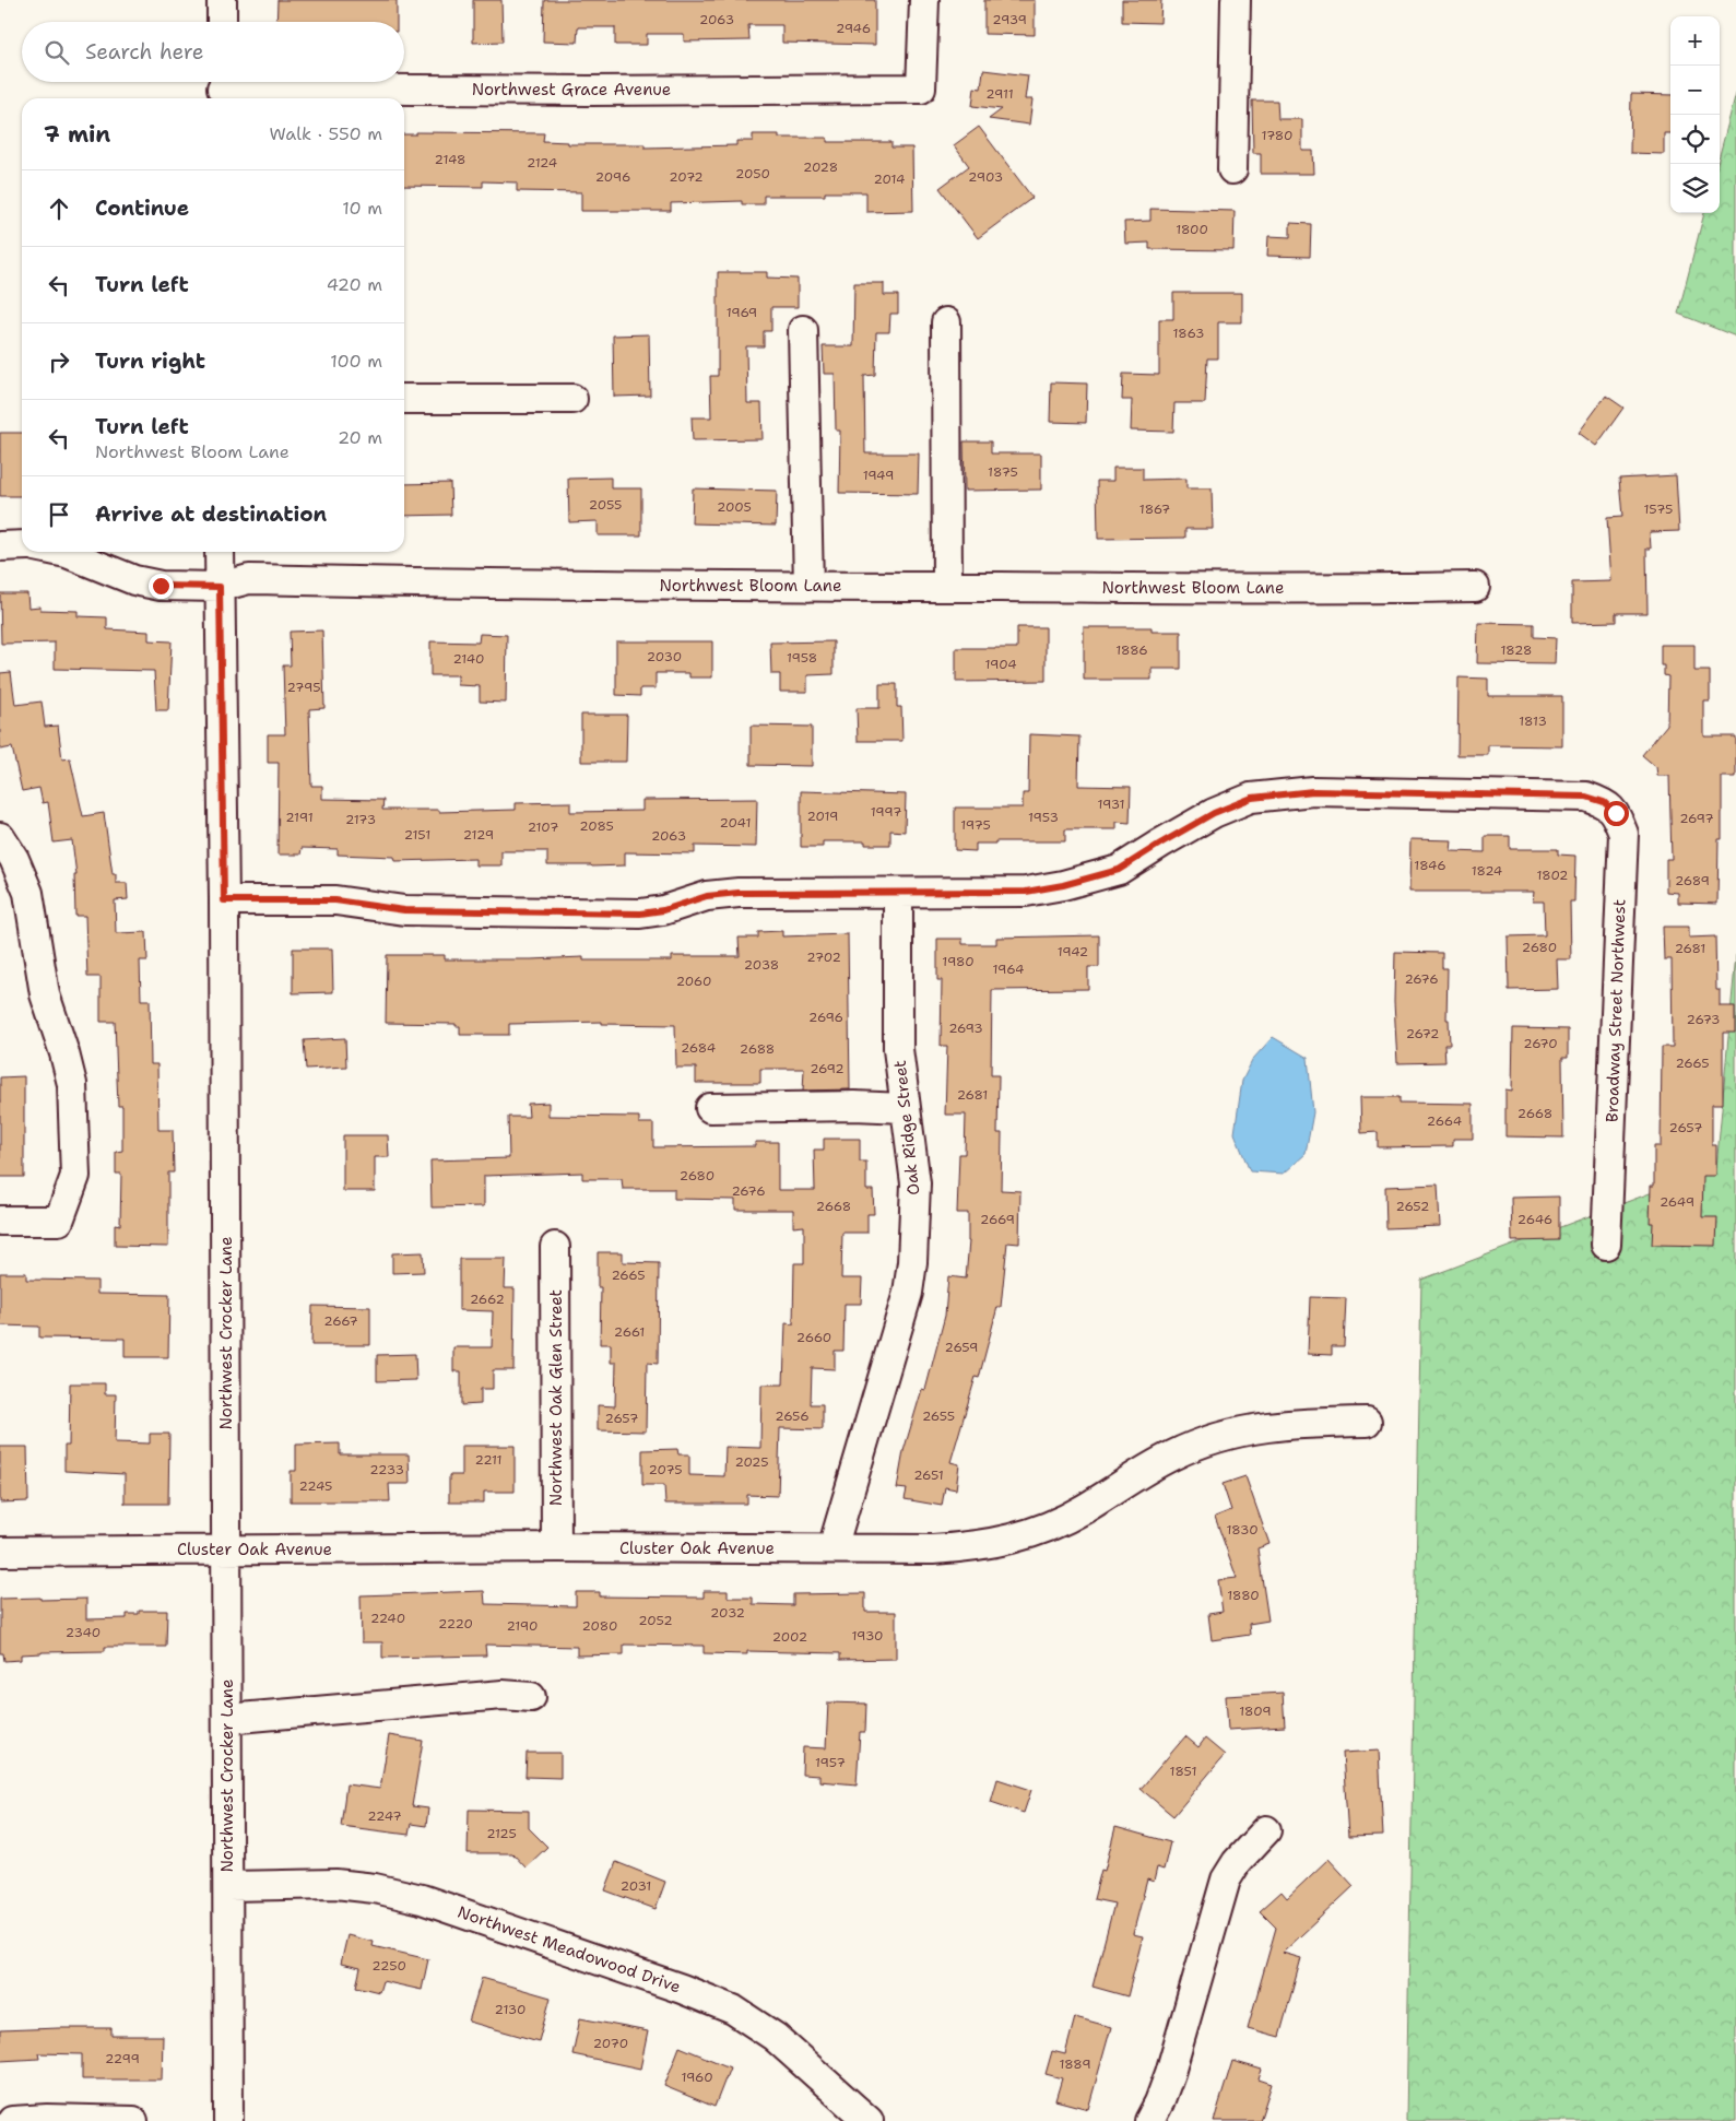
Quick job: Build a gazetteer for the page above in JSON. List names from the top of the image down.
{
  "streets": {
    "street": [
      "Northwest Grace Avenue",
      "Northwest Bloom Lane",
      "Broadway Street Northwest",
      "Oak Ridge Street",
      "Northwest Crocker Lane",
      "Northwest Oak Glen Street",
      "Cluster Oak Avenue",
      "Northwest Meadowood Drive"
    ]
  },
  "crossings": [
    ["Northwest Bloom Lane", "Northwest Crocker Lane"],
    ["Broadway Street Northwest", "Oak Ridge Street"],
    ["Oak Ridge Street", "Cluster Oak Avenue"],
    ["Northwest Crocker Lane", "Cluster Oak Avenue"],
    ["Northwest Crocker Lane", "Northwest Meadowood Drive"],
    ["Northwest Oak Glen Street", "Cluster Oak Avenue"]
  ],
  "house_numbers": [
    "2063",
    "2939",
    "2946",
    "2911",
    "1780",
    "2148",
    "2124",
    "2028",
    "2050",
    "2096",
    "2072",
    "2903",
    "2014",
    "1800",
    "1969",
    "1863",
    "1875",
    "1949",
    "2055",
    "2005",
    "1867",
    "1575",
    "1886",
    "1828",
    "2030",
    "1958",
    "2140",
    "1904",
    "2795",
    "1813",
    "1931",
    "1997",
    "2019",
    "2191",
    "1953",
    "2697",
    "2173",
    "2041",
    "1975",
    "2085",
    "2107",
    "2151",
    "2129",
    "2063",
    "1846",
    "1824",
    "1802",
    "2689",
    "2680",
    "2681",
    "1942",
    "2702",
    "1980",
    "2038",
    "1964",
    "2676",
    "2060",
    "2696",
    "2673",
    "2693",
    "2672",
    "2670",
    "2684",
    "2688",
    "2665",
    "2692",
    "2681",
    "2668",
    "2664",
    "2657",
    "2680",
    "2676",
    "2649",
    "2668",
    "2652",
    "2669",
    "2646",
    "2665",
    "2662",
    "2667",
    "2661",
    "2660",
    "2659",
    "2656",
    "2655",
    "2657",
    "2211",
    "2025",
    "2233",
    "2075",
    "2651",
    "2245",
    "1830",
    "1880",
    "2032",
    "2240",
    "2052",
    "2220",
    "2190",
    "2080",
    "2340",
    "1930",
    "2002",
    "1809",
    "1957",
    "1851",
    "2247",
    "2125",
    "2031",
    "2250",
    "2130",
    "2070",
    "2299",
    "1889",
    "1960"
  ],
  "page": {
    "map_buttons": ["+", "−"],
    "search": "Search here",
    "heading": ["7 min", "Walk · 550 m"],
    "list": [
      ["Continue", "10 m"],
      ["Turn left", "420 m"],
      ["Turn right", "100 m"],
      ["Turn left", "Northwest Bloom Lane", "20 m"],
      "Arrive at destination"
    ]
  }
}
